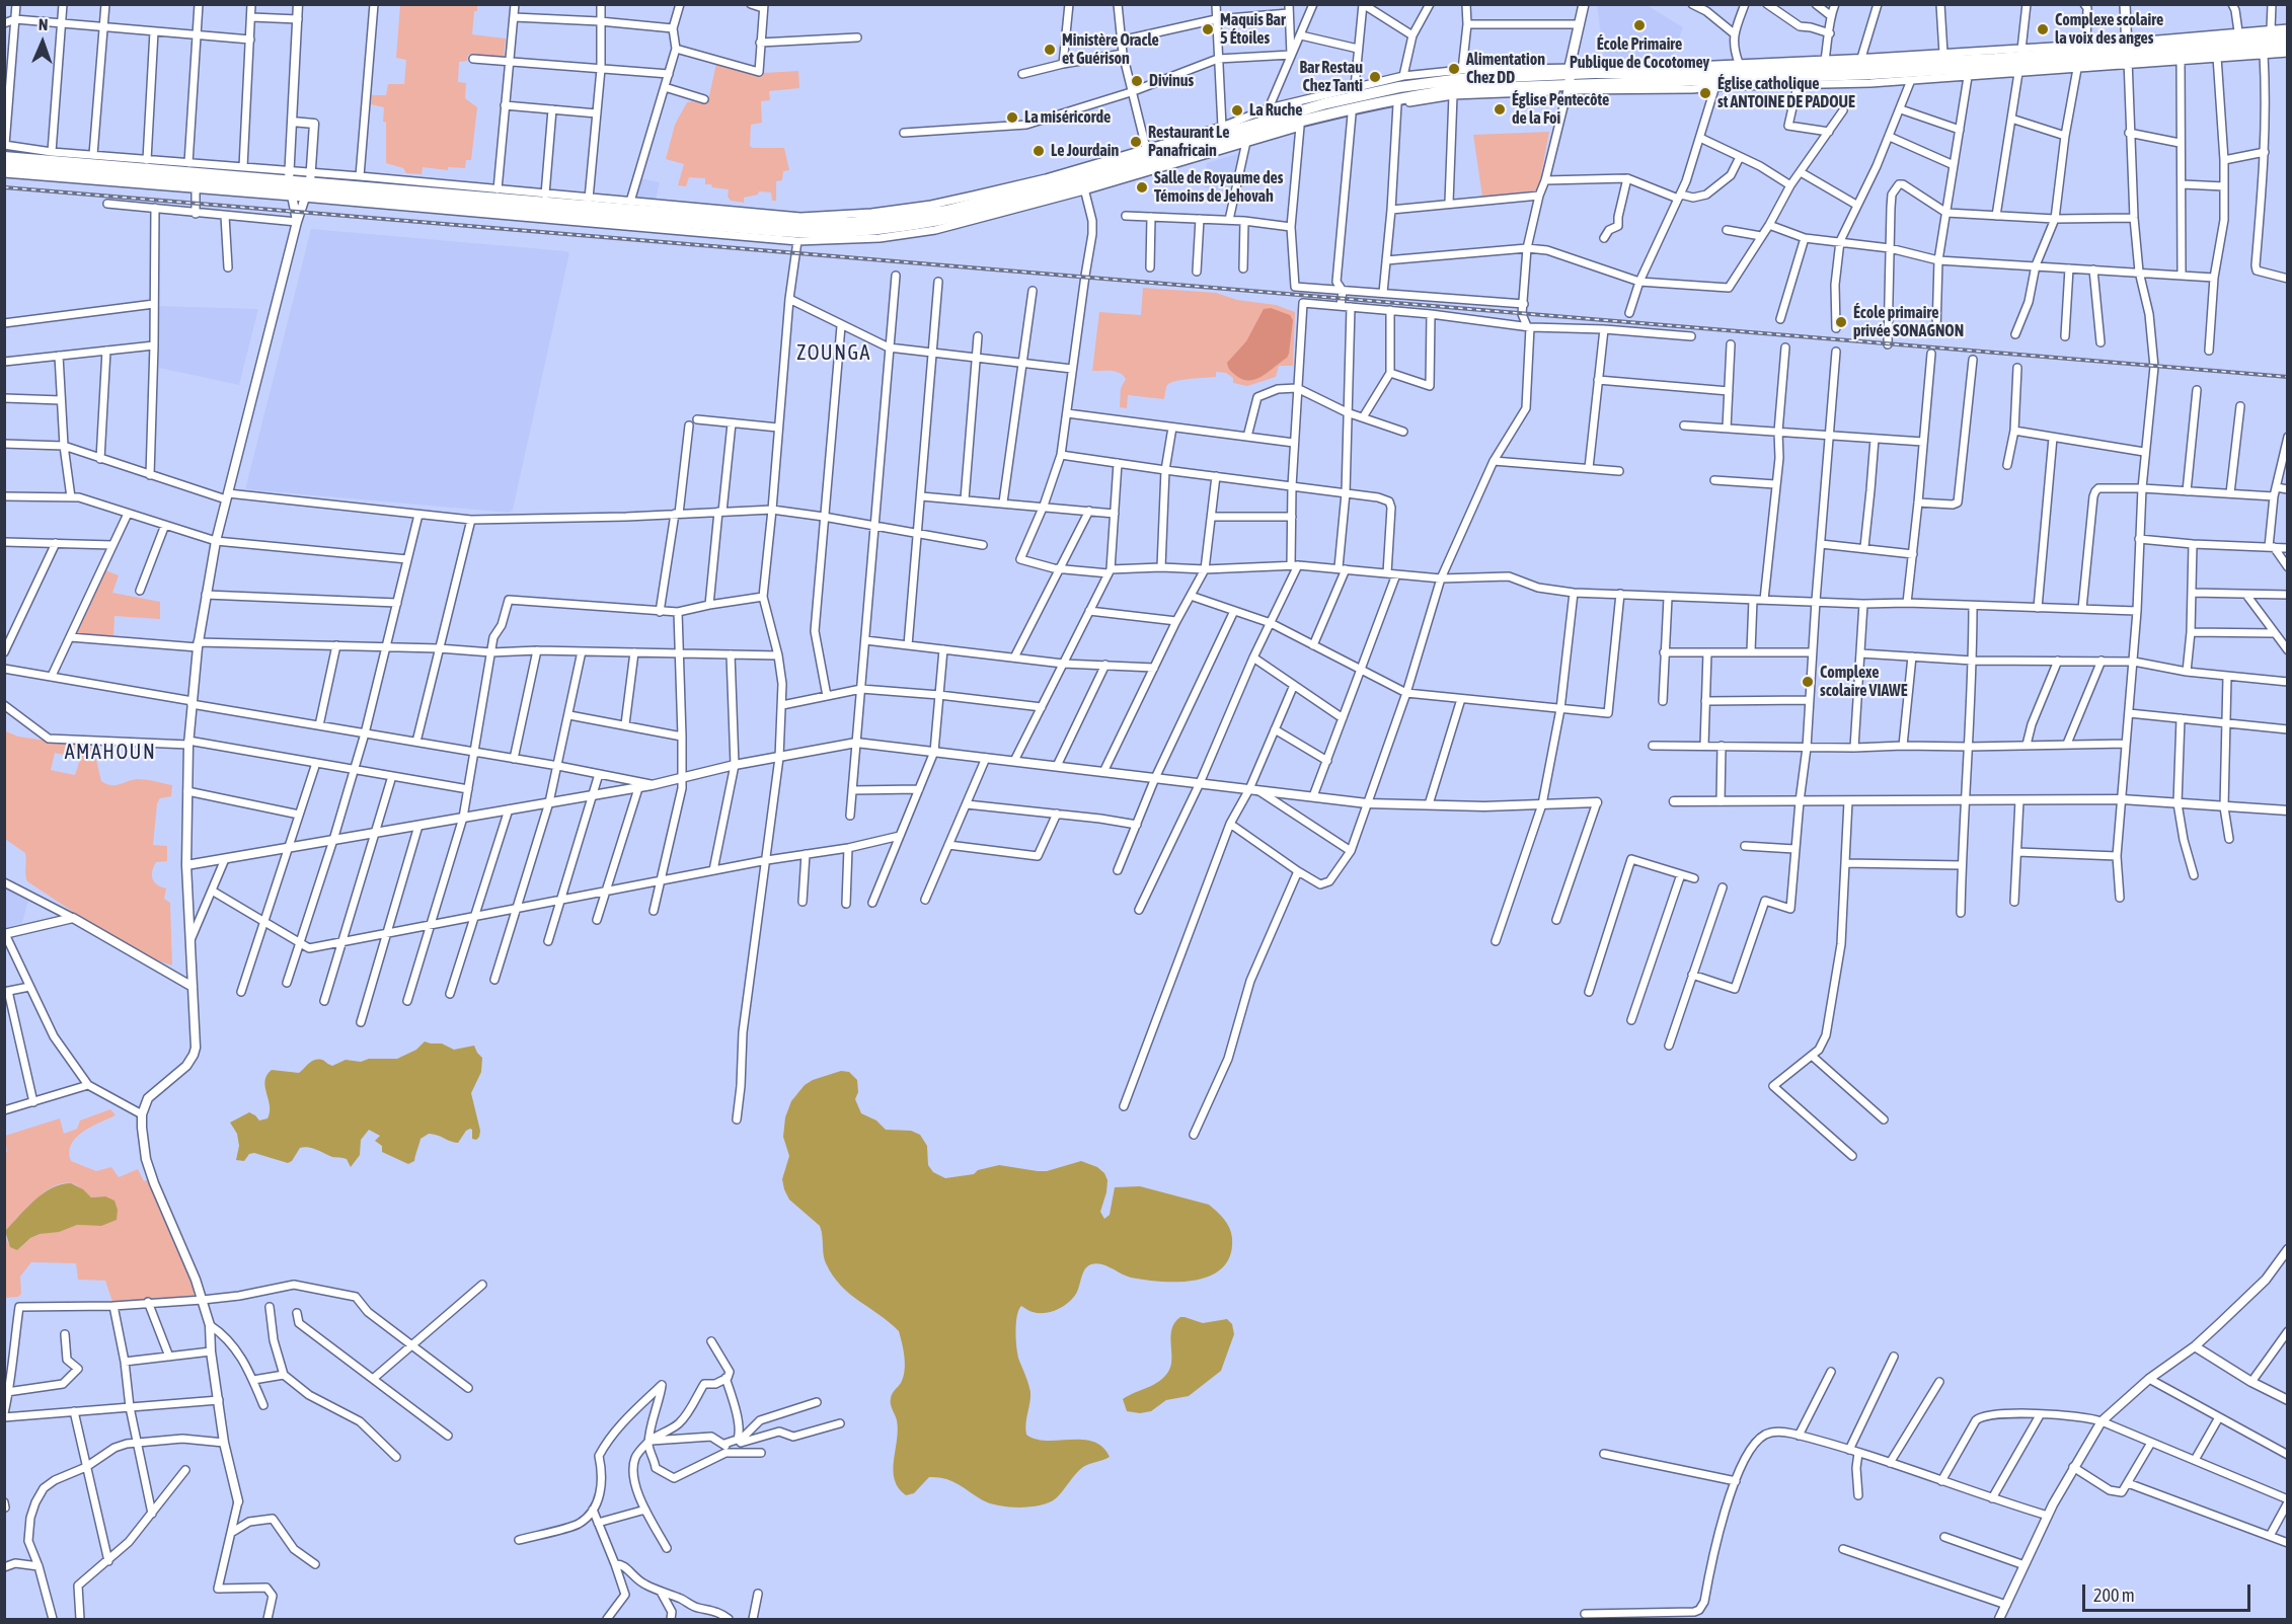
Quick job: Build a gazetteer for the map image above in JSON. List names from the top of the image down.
{
  "districts": ["ZOUNGA", "AMAHOUN"],
  "places": [
    "École Primaire Publique de Cocotomey",
    "Maquis Bar 5 Étoiles",
    "Complexe scolaire la voix des anges",
    "Ministère Oracle et Guérison",
    "Alimentation Chez DD",
    "Bar Restau Chez Tanti",
    "Divinus",
    "Église catholique st ANTOINE DE PADOUE",
    "Église Pentecôte de la Foi",
    "La Ruche",
    "La miséricorde",
    "Restaurant Le Panafricain",
    "Le Jourdain",
    "Salle de Royaume des Témoins de Jehovah",
    "École primaire privée SONAGNON",
    "Complexe scolaire VIAWE"
  ],
  "scale_bar": "200 m",
  "north": "top"
}
